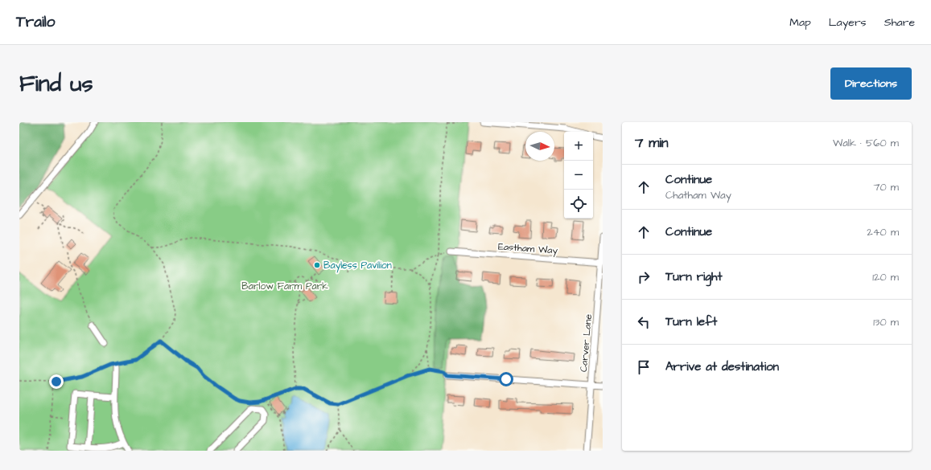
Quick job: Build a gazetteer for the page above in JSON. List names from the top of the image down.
{
  "streets": {
    "street": ["Eastham Way", "Carver Lane"]
  },
  "crossings": [
    ["Eastham Way", "Carver Lane"]
  ],
  "parks": ["Barlow Farm Park"],
  "places": ["Bayless Pavilion"],
  "north": "right",
  "page": {
    "header": "Trailo",
    "nav": ["Map", "Layers", "Share"],
    "buttons": "Directions",
    "title": "Find us",
    "heading": ["7 min", "Walk · 560 m"],
    "map_buttons": ["+", "−"],
    "list": [
      ["Continue", "Chatham Way", "70 m"],
      ["Continue", "240 m"],
      ["Turn right", "120 m"],
      ["Turn left", "130 m"],
      "Arrive at destination"
    ]
  }
}
